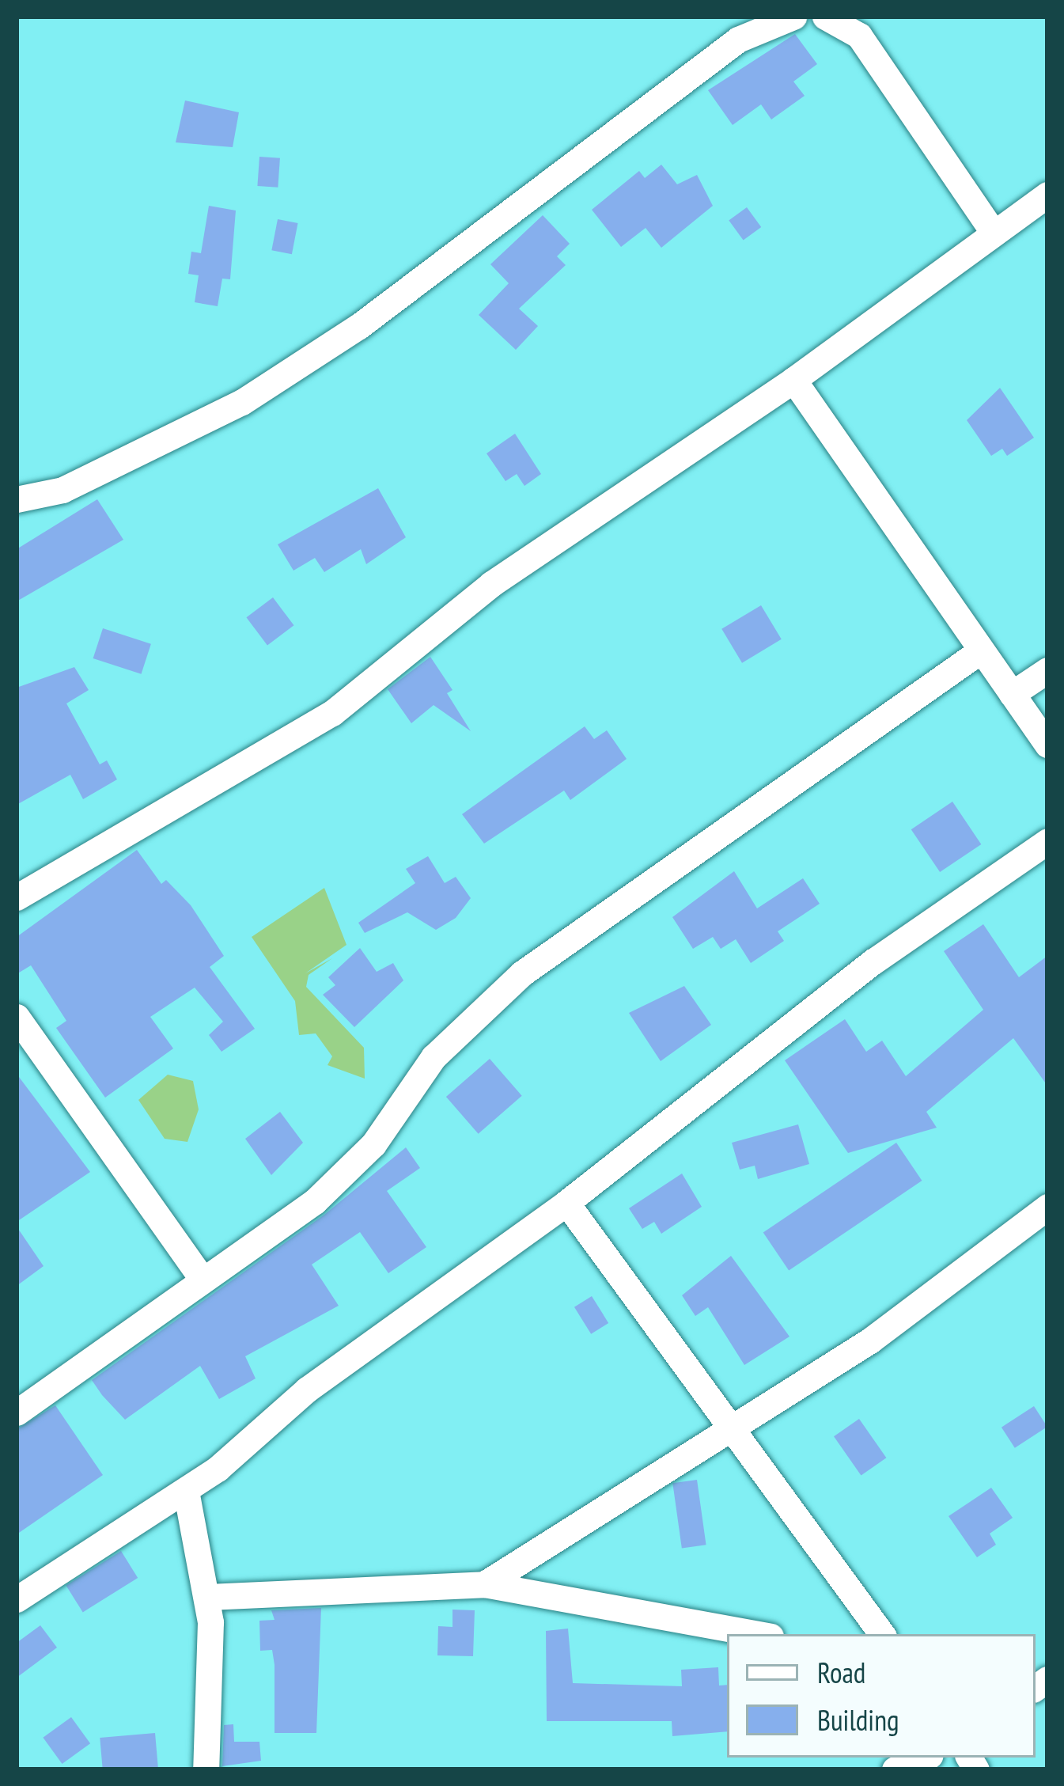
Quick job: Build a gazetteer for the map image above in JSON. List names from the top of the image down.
{
  "legend": ["Road", "Building"]
}
